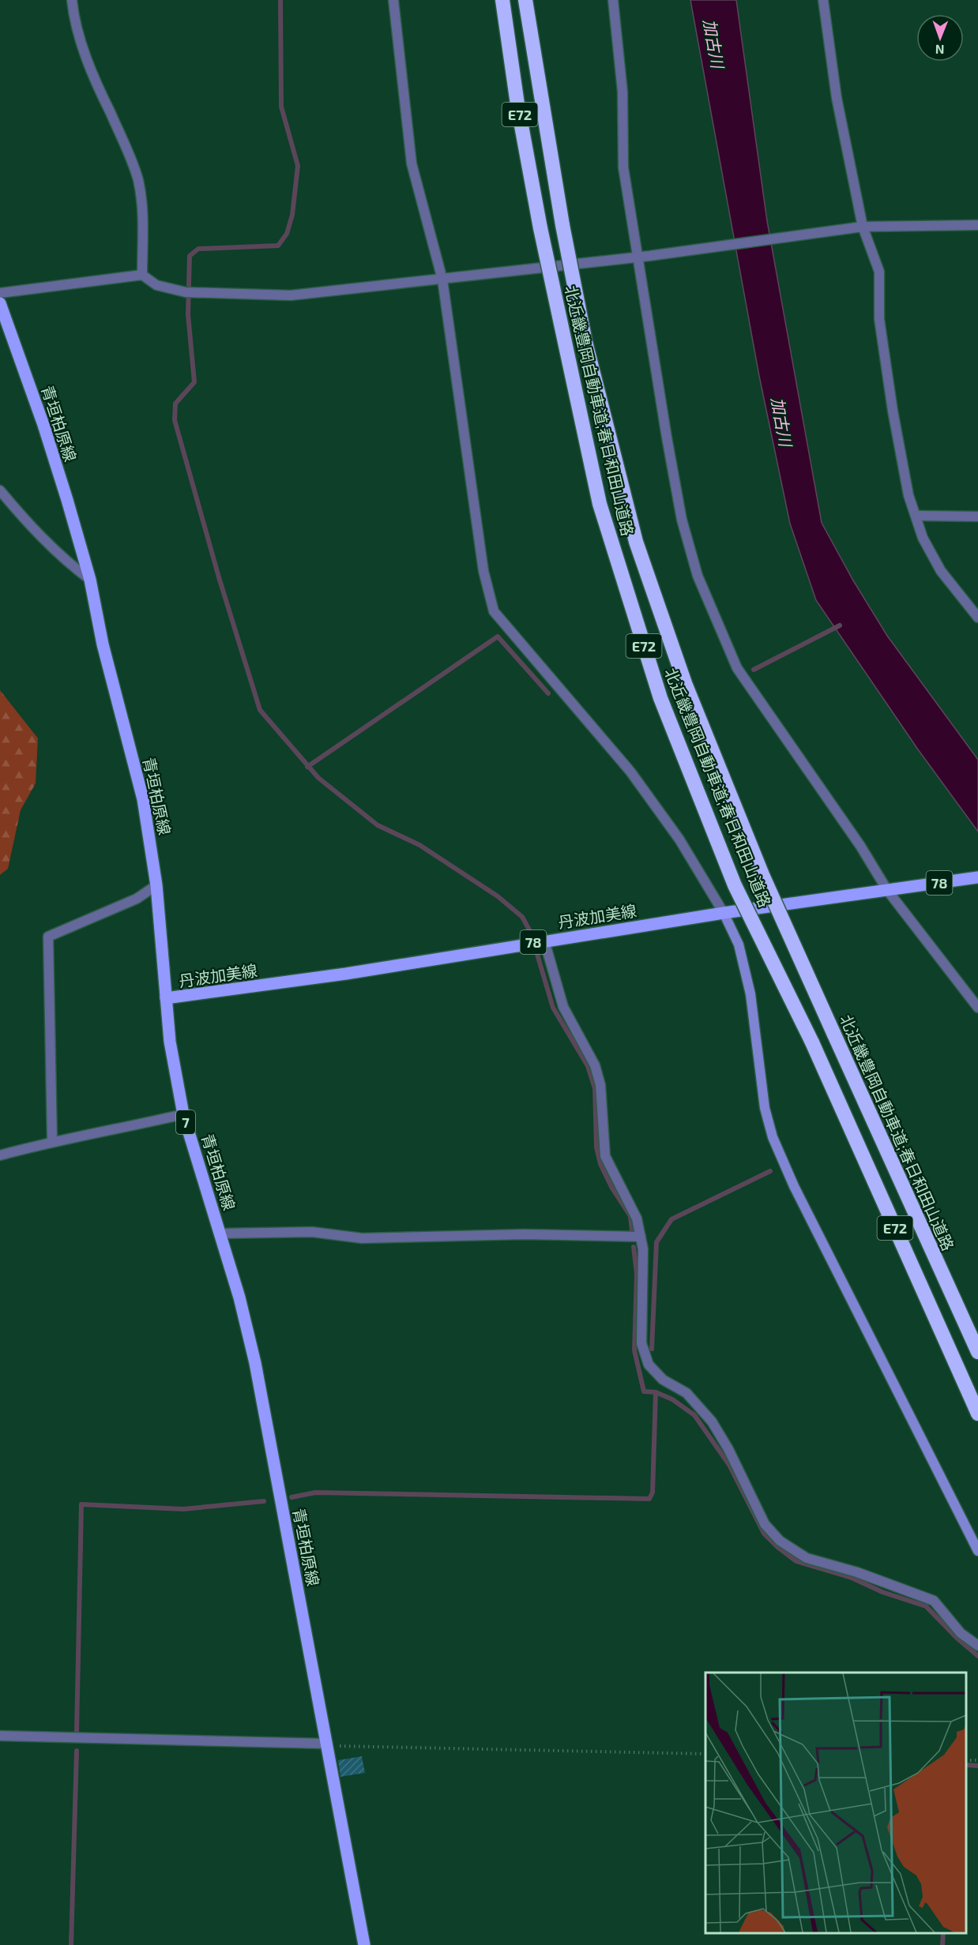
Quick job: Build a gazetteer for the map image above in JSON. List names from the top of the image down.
{
  "streets": {
    "highway": ["E72", "北近畿豊岡自動車道;春日和田山道路"],
    "main road": [
      "青垣柏原線",
      "78",
      "丹波加美線",
      "7"
    ]
  },
  "crossings": [
    ["青垣柏原線", "丹波加美線"]
  ],
  "water": ["加古川"],
  "north": "bottom"
}
